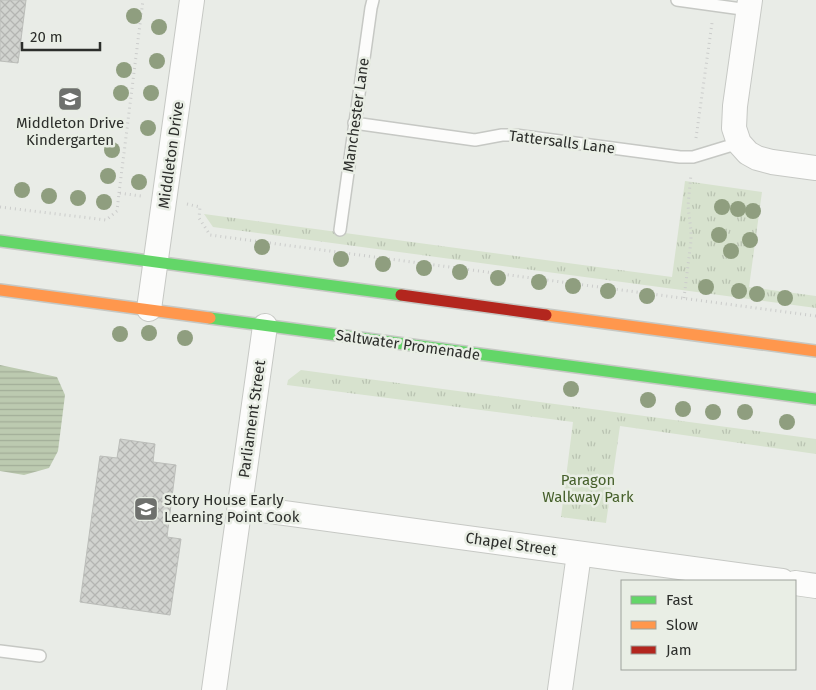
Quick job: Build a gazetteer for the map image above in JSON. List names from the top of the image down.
{
  "streets": {
    "street": [
      "Middleton Drive",
      "Saltwater Promenade",
      "Parliament Street",
      "Chapel Street"
    ],
    "lane": ["Manchester Lane", "Tattersalls Lane"]
  },
  "crossings": [
    ["Manchester Lane", "Tattersalls Lane"],
    ["Middleton Drive", "Saltwater Promenade"],
    ["Saltwater Promenade", "Parliament Street"],
    ["Parliament Street", "Chapel Street"]
  ],
  "parks": ["Paragon Walkway Park"],
  "places": {
    "school or university": ["Middleton Drive Kindergarten", "Story House Early Learning Point Cook"]
  },
  "legend": ["Fast", "Slow", "Jam"],
  "scale_bar": "20 m"
}
